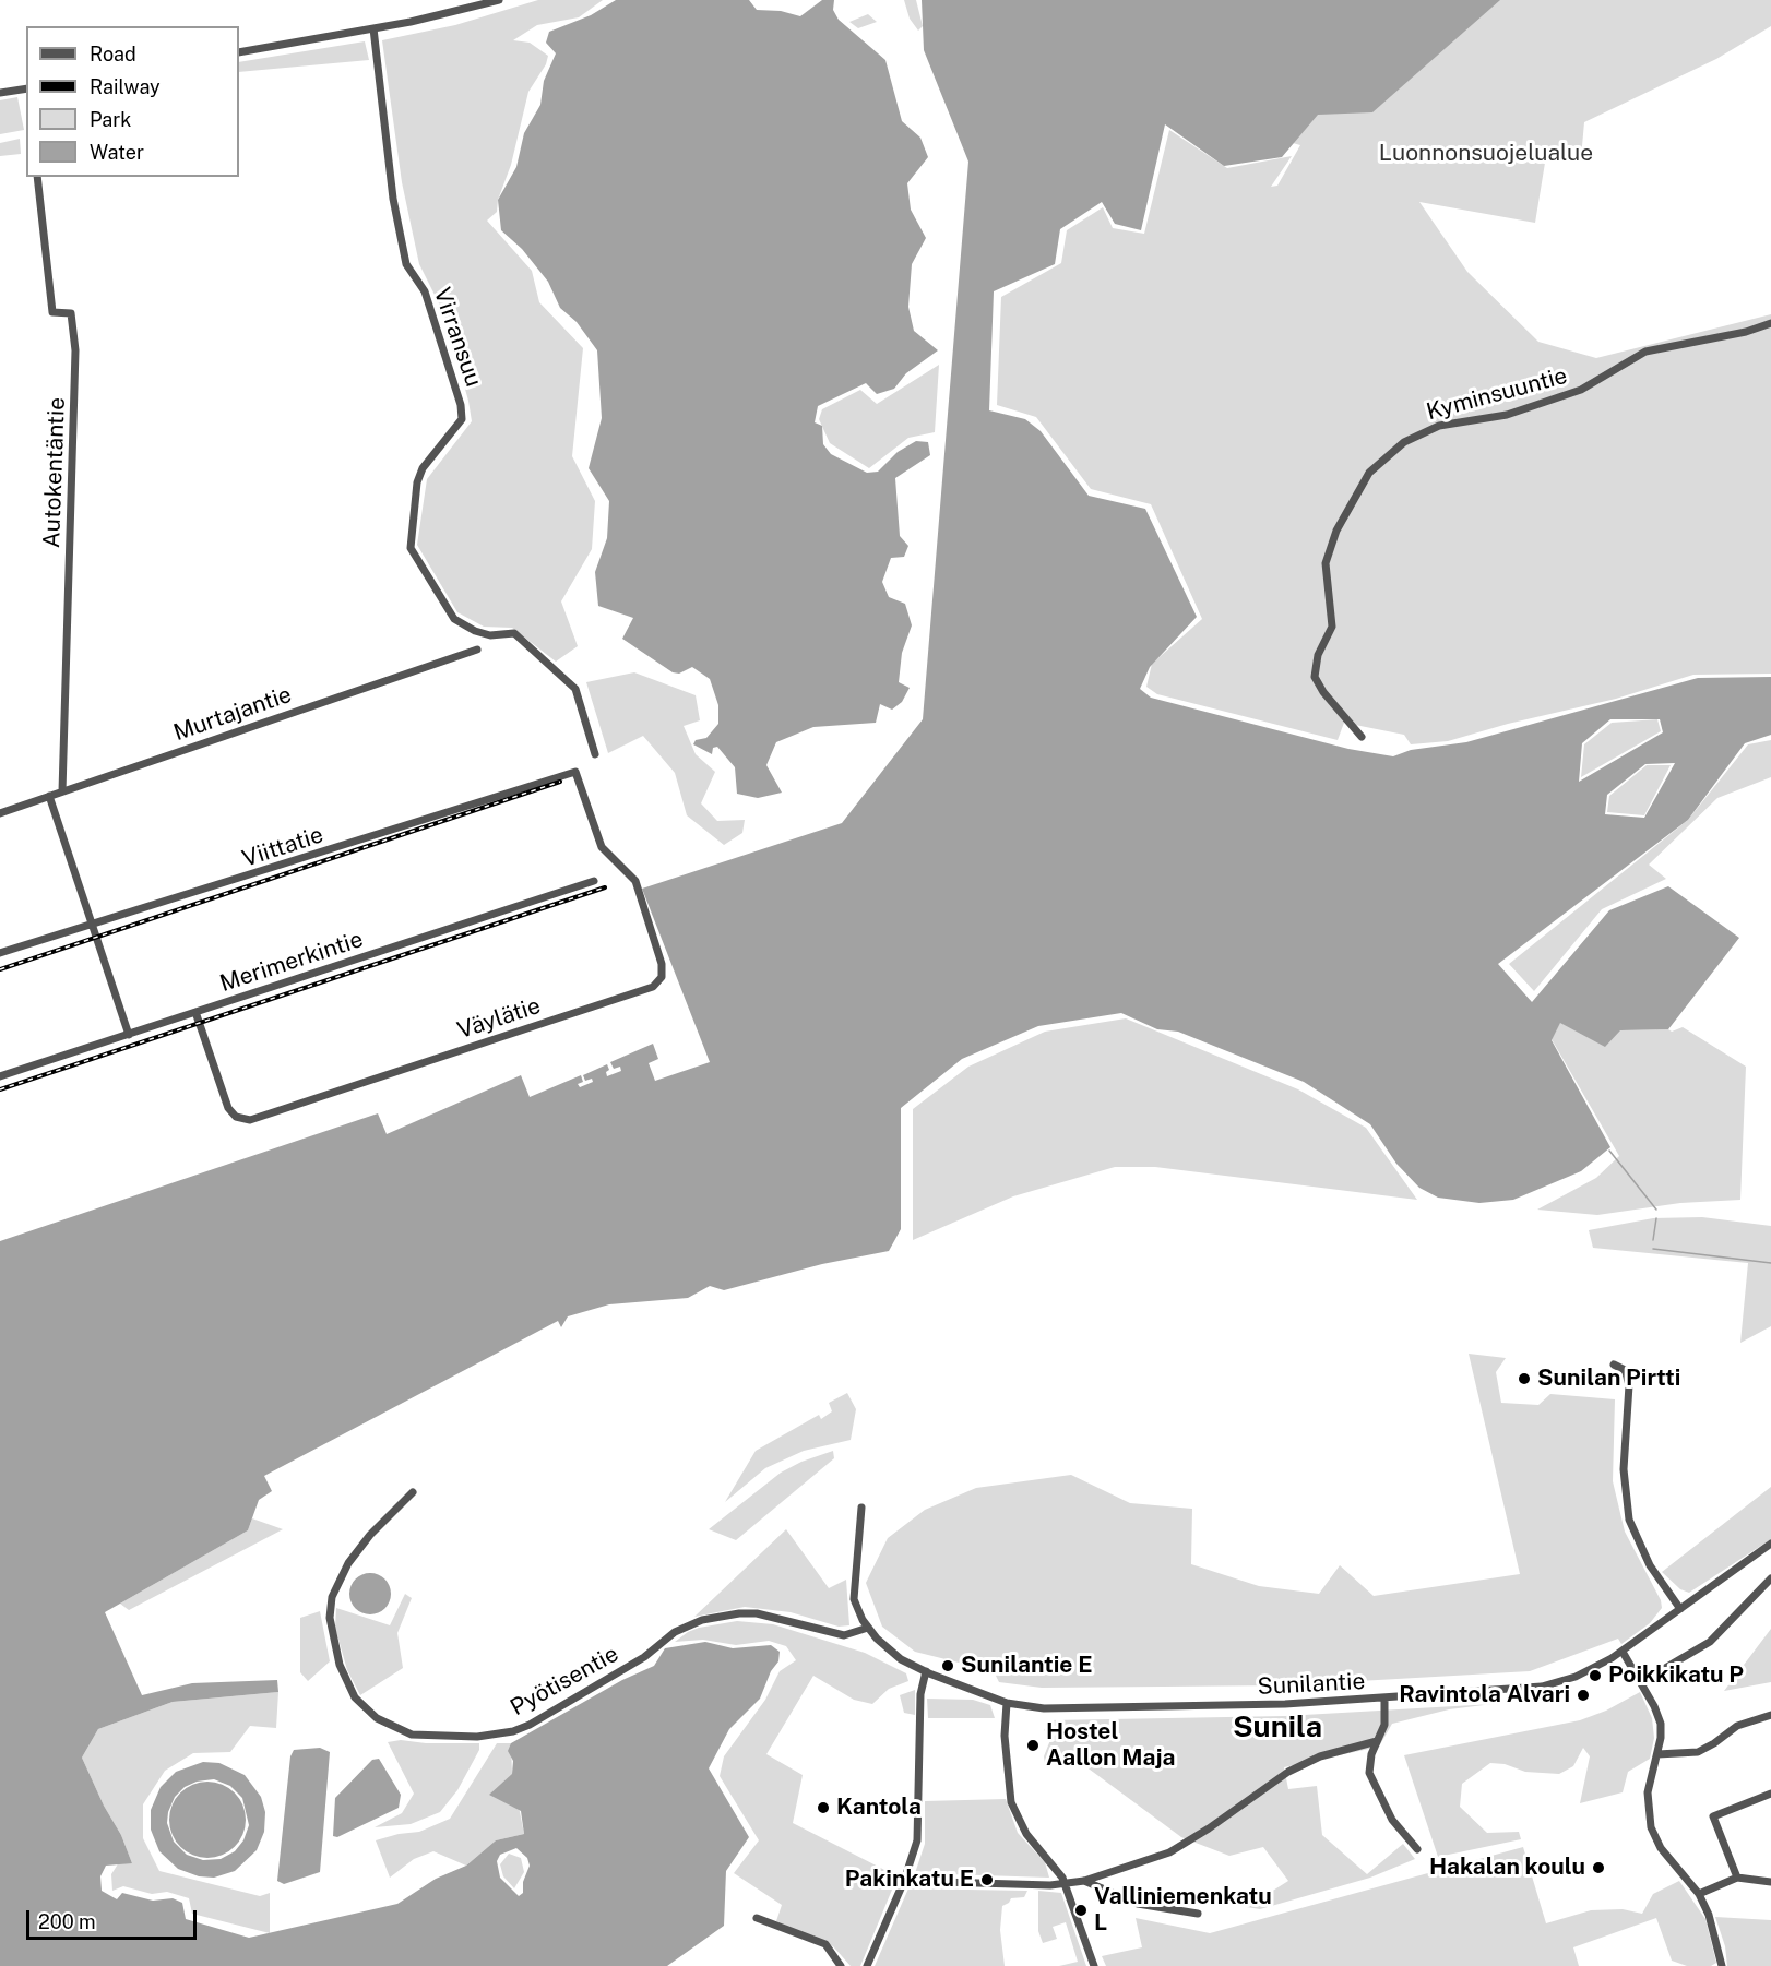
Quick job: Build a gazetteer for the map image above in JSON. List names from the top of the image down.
{
  "streets": {
    "street": [
      "Virransuu",
      "Kyminsuuntie",
      "Autokentäntie",
      "Murtajantie",
      "Viittatie",
      "Merimerkintie",
      "Väylätie",
      "Pyötisentie",
      "Sunilantie"
    ]
  },
  "crossings": [
    ["Autokentäntie", "Murtajantie"],
    ["Viittatie", "Väylätie"],
    ["Merimerkintie", "Väylätie"]
  ],
  "districts": ["Sunila"],
  "parks": ["Luonnonsuojelualue"],
  "places": [
    "Sunilan Pirtti",
    "Sunilantie E",
    "Poikkikatu P",
    "Ravintola Alvari",
    "Hostel Aallon Maja",
    "Kantola",
    "Hakalan koulu",
    "Pakinkatu E",
    "Valliniemenkatu L"
  ],
  "legend": [
    "Road",
    "Railway",
    "Park",
    "Water"
  ],
  "scale_bar": "200 m"
}
